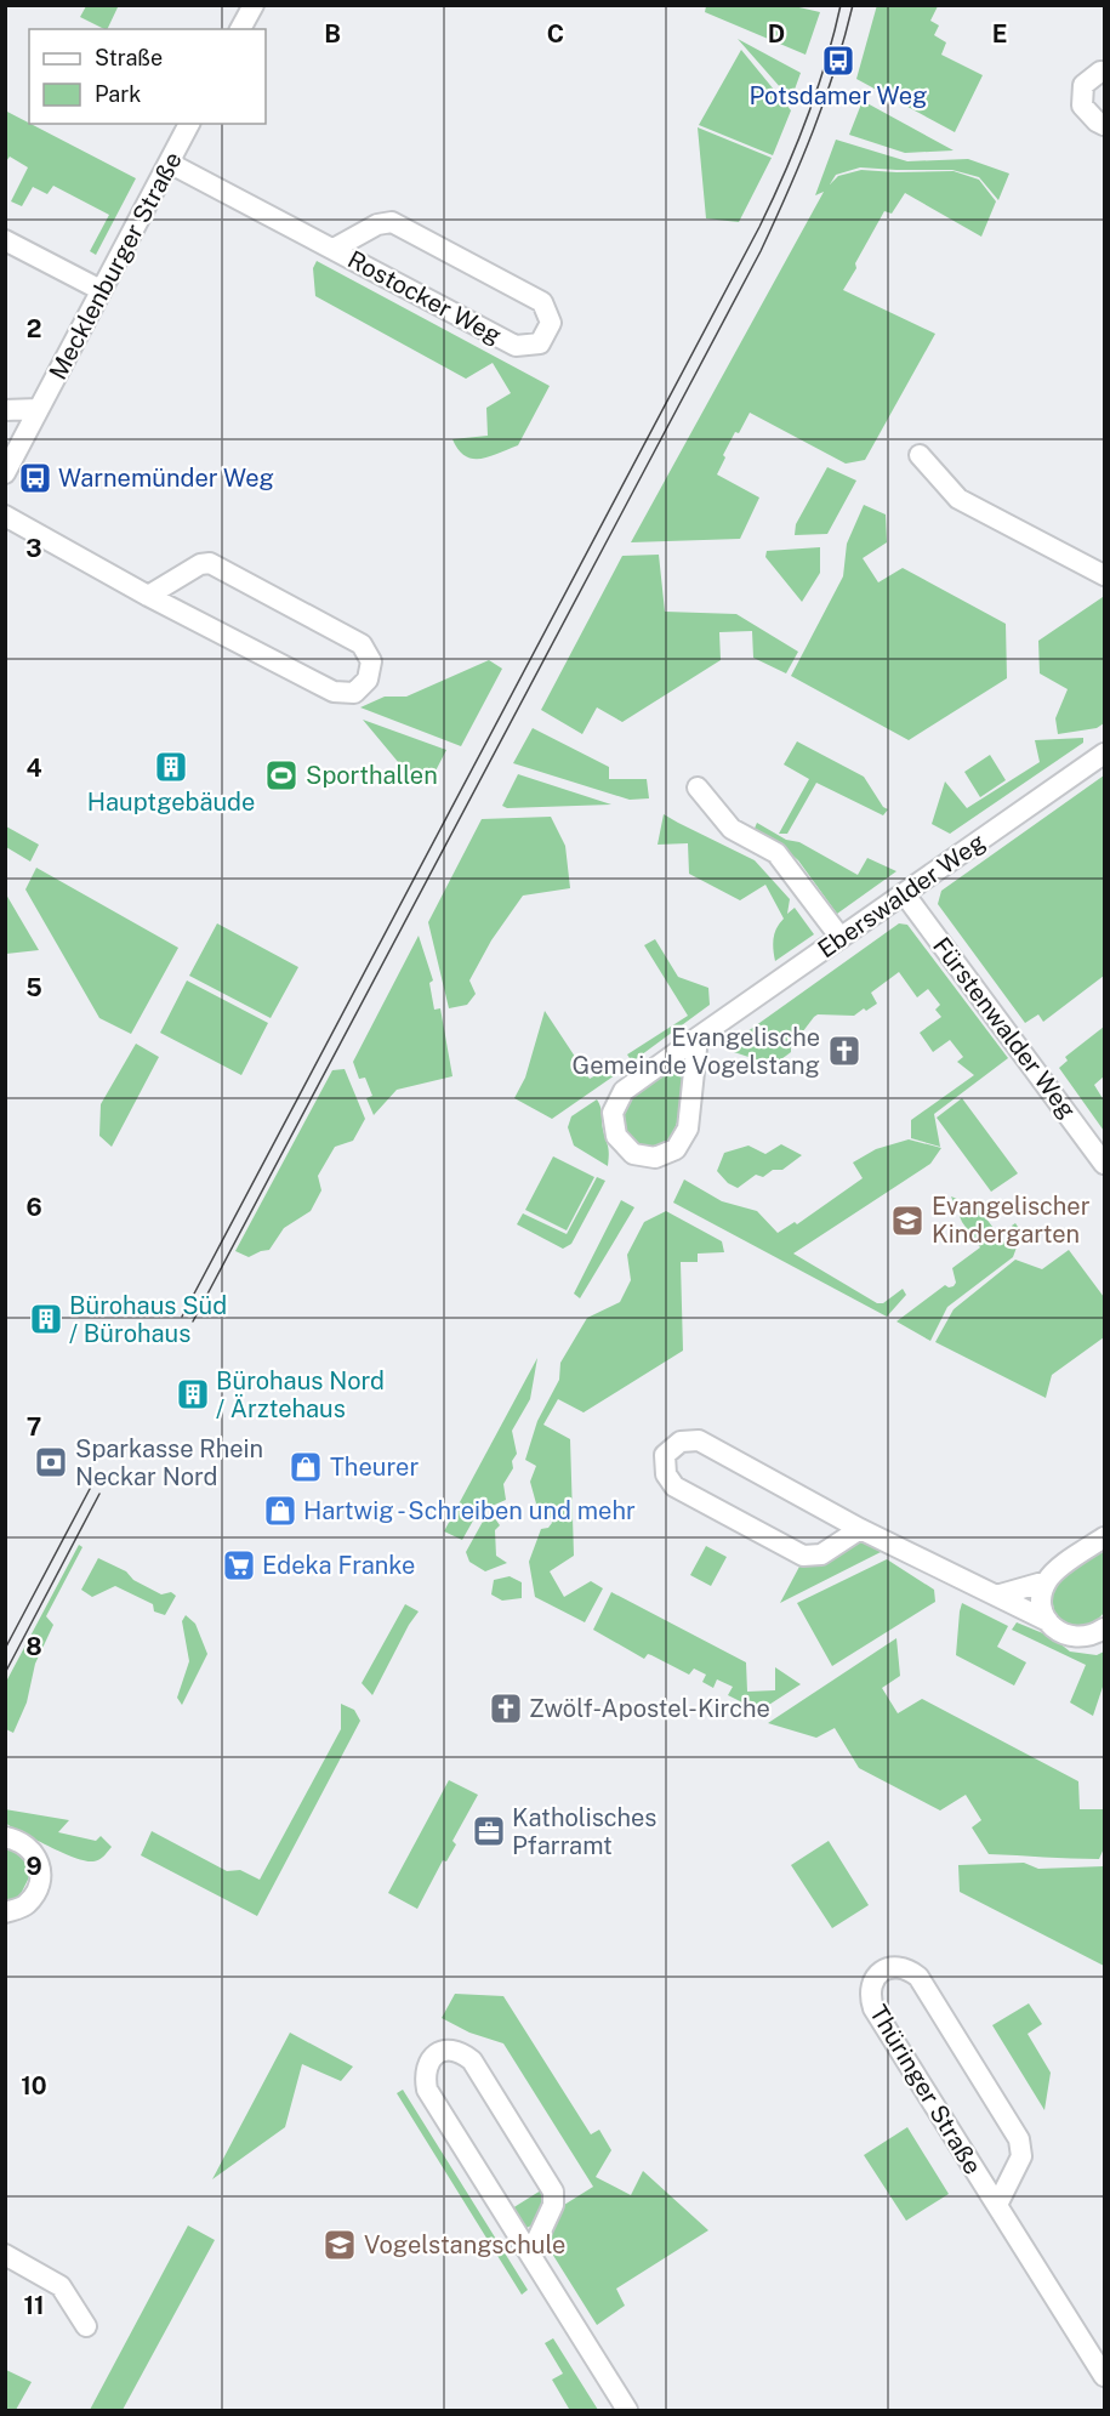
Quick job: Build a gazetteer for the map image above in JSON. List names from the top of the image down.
{
  "streets": {
    "street": [
      "Mecklenburger Straße",
      "Rostocker Weg",
      "Eberswalder Weg",
      "Fürstenwalder Weg",
      "Thüringer Straße"
    ]
  },
  "crossings": [
    ["Mecklenburger Straße", "Rostocker Weg"],
    ["Eberswalder Weg", "Fürstenwalder Weg"]
  ],
  "places": {
    "bus stop": ["Potsdamer Weg", "Warnemünder Weg"],
    "building": ["Hauptgebäude", "Bürohaus Süd / Bürohaus", "Bürohaus Nord / Ärztehaus"],
    "sports": ["Sporthallen"],
    "church": ["Evangelische Gemeinde Vogelstang", "Zwölf-Apostel-Kirche"],
    "school or university": ["Evangelischer Kindergarten", "Vogelstangschule"],
    "bank": ["Sparkasse Rhein Neckar Nord"],
    "shop": ["Theurer", "Hartwig - Schreiben und mehr"],
    "supermarket": ["Edeka Franke"],
    "office": ["Katholisches Pfarramt"]
  },
  "legend": ["Straße", "Park"],
  "grid": {
    "columns": [
      "B",
      "C",
      "D",
      "E"
    ],
    "rows": [
      "2",
      "3",
      "4",
      "5",
      "6",
      "7",
      "8",
      "9",
      "10",
      "11"
    ]
  }
}
